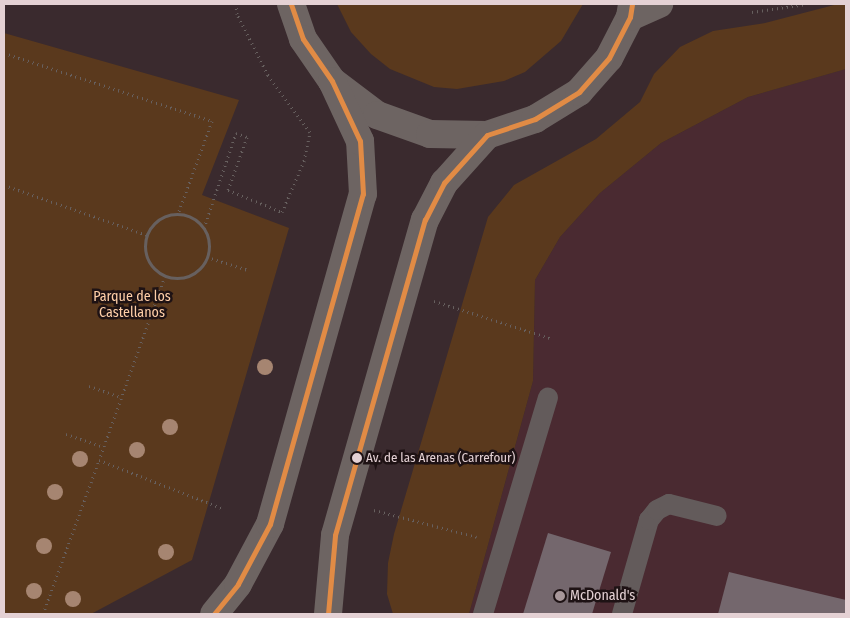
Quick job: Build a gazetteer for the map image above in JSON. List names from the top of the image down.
{
  "parks": ["Parque de los Castellanos"],
  "places": ["Av. de las Arenas (Carrefour)", "McDonald's"]
}
